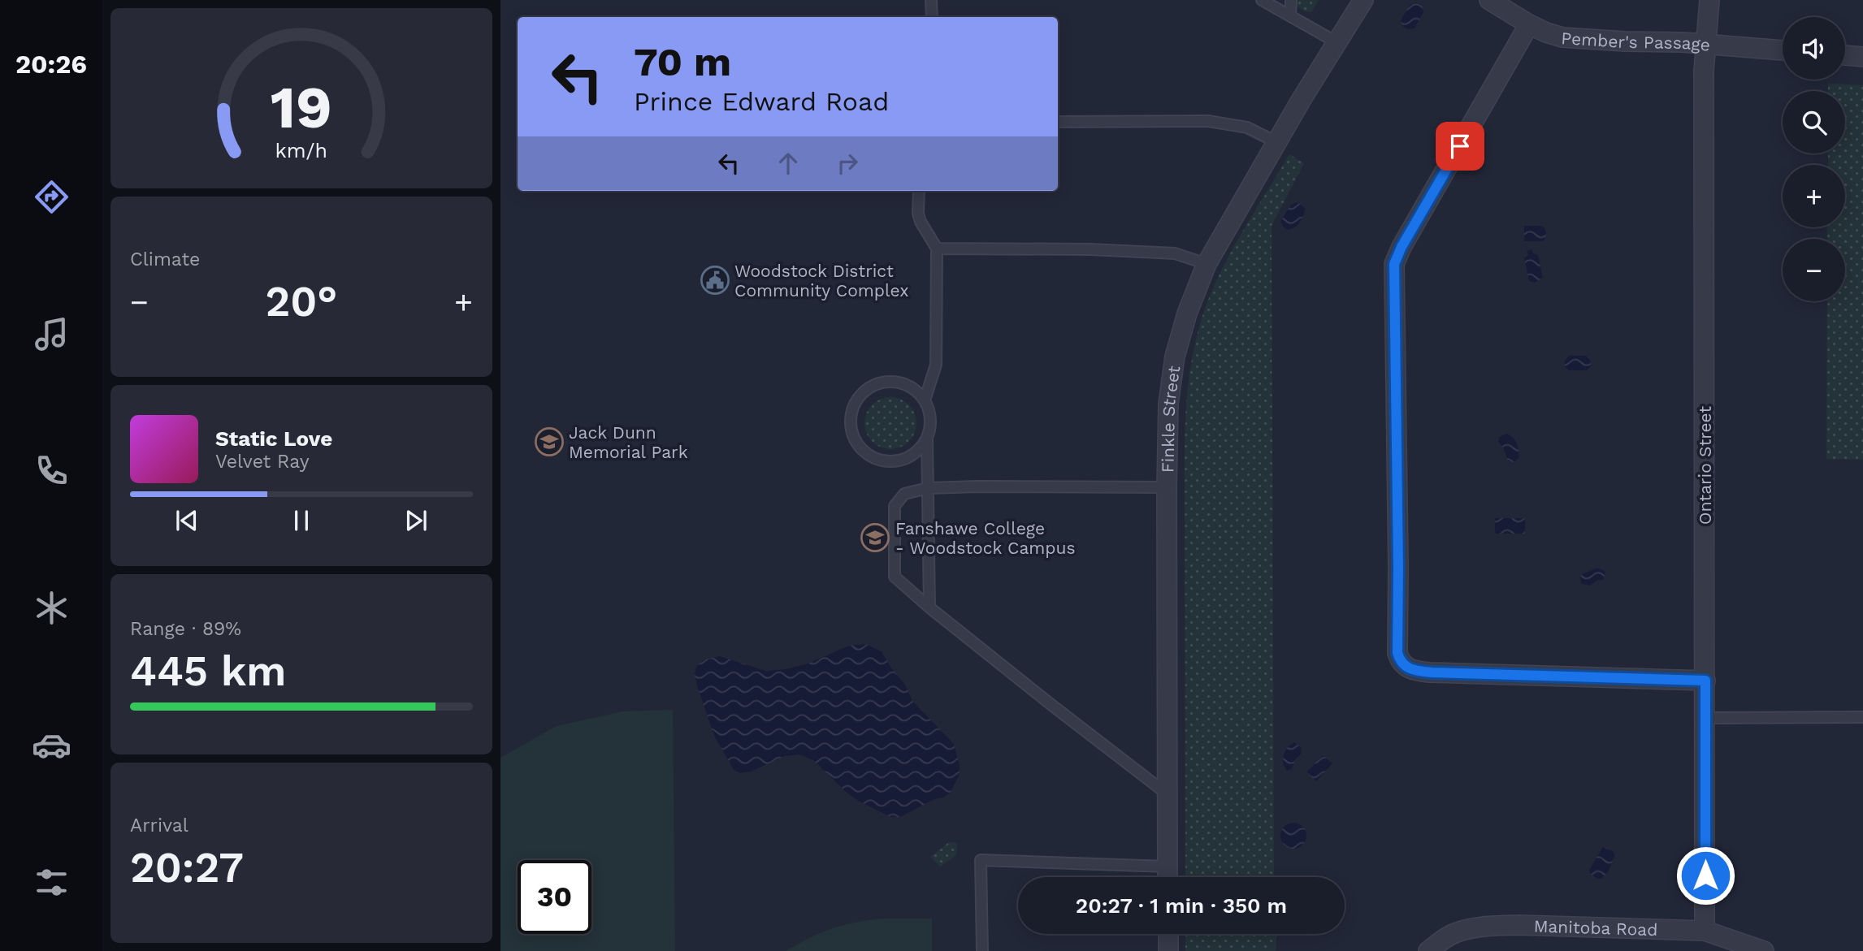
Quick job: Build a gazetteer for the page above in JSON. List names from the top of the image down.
{
  "streets": {
    "street": [
      "Pember's Passage",
      "Finkle Street",
      "Ontario Street",
      "Manitoba Road"
    ]
  },
  "crossings": [
    ["Pember's Passage", "Ontario Street"],
    ["Ontario Street", "Manitoba Road"]
  ],
  "places": {
    "public building": ["Woodstock District Community Complex"],
    "school or university": ["Jack Dunn Memorial Park", "Fanshawe College - Woodstock Campus"]
  },
  "page": {
    "tabs": "20:26",
    "map_buttons": ["+", "−"],
    "turn": ["70 m", "Prince Edward Road"],
    "tile": [
      "Climate",
      ["Range · 89%", "445 km"],
      ["Arrival", "20:27"]
    ],
    "heat": ["−", "20°", "+"],
    "song": ["Static Love", "Velvet Ray"],
    "limit": "30",
    "trip": "20:27 · 1 min · 350 m",
    "gauge": ["19", "km/h"]
  }
}
